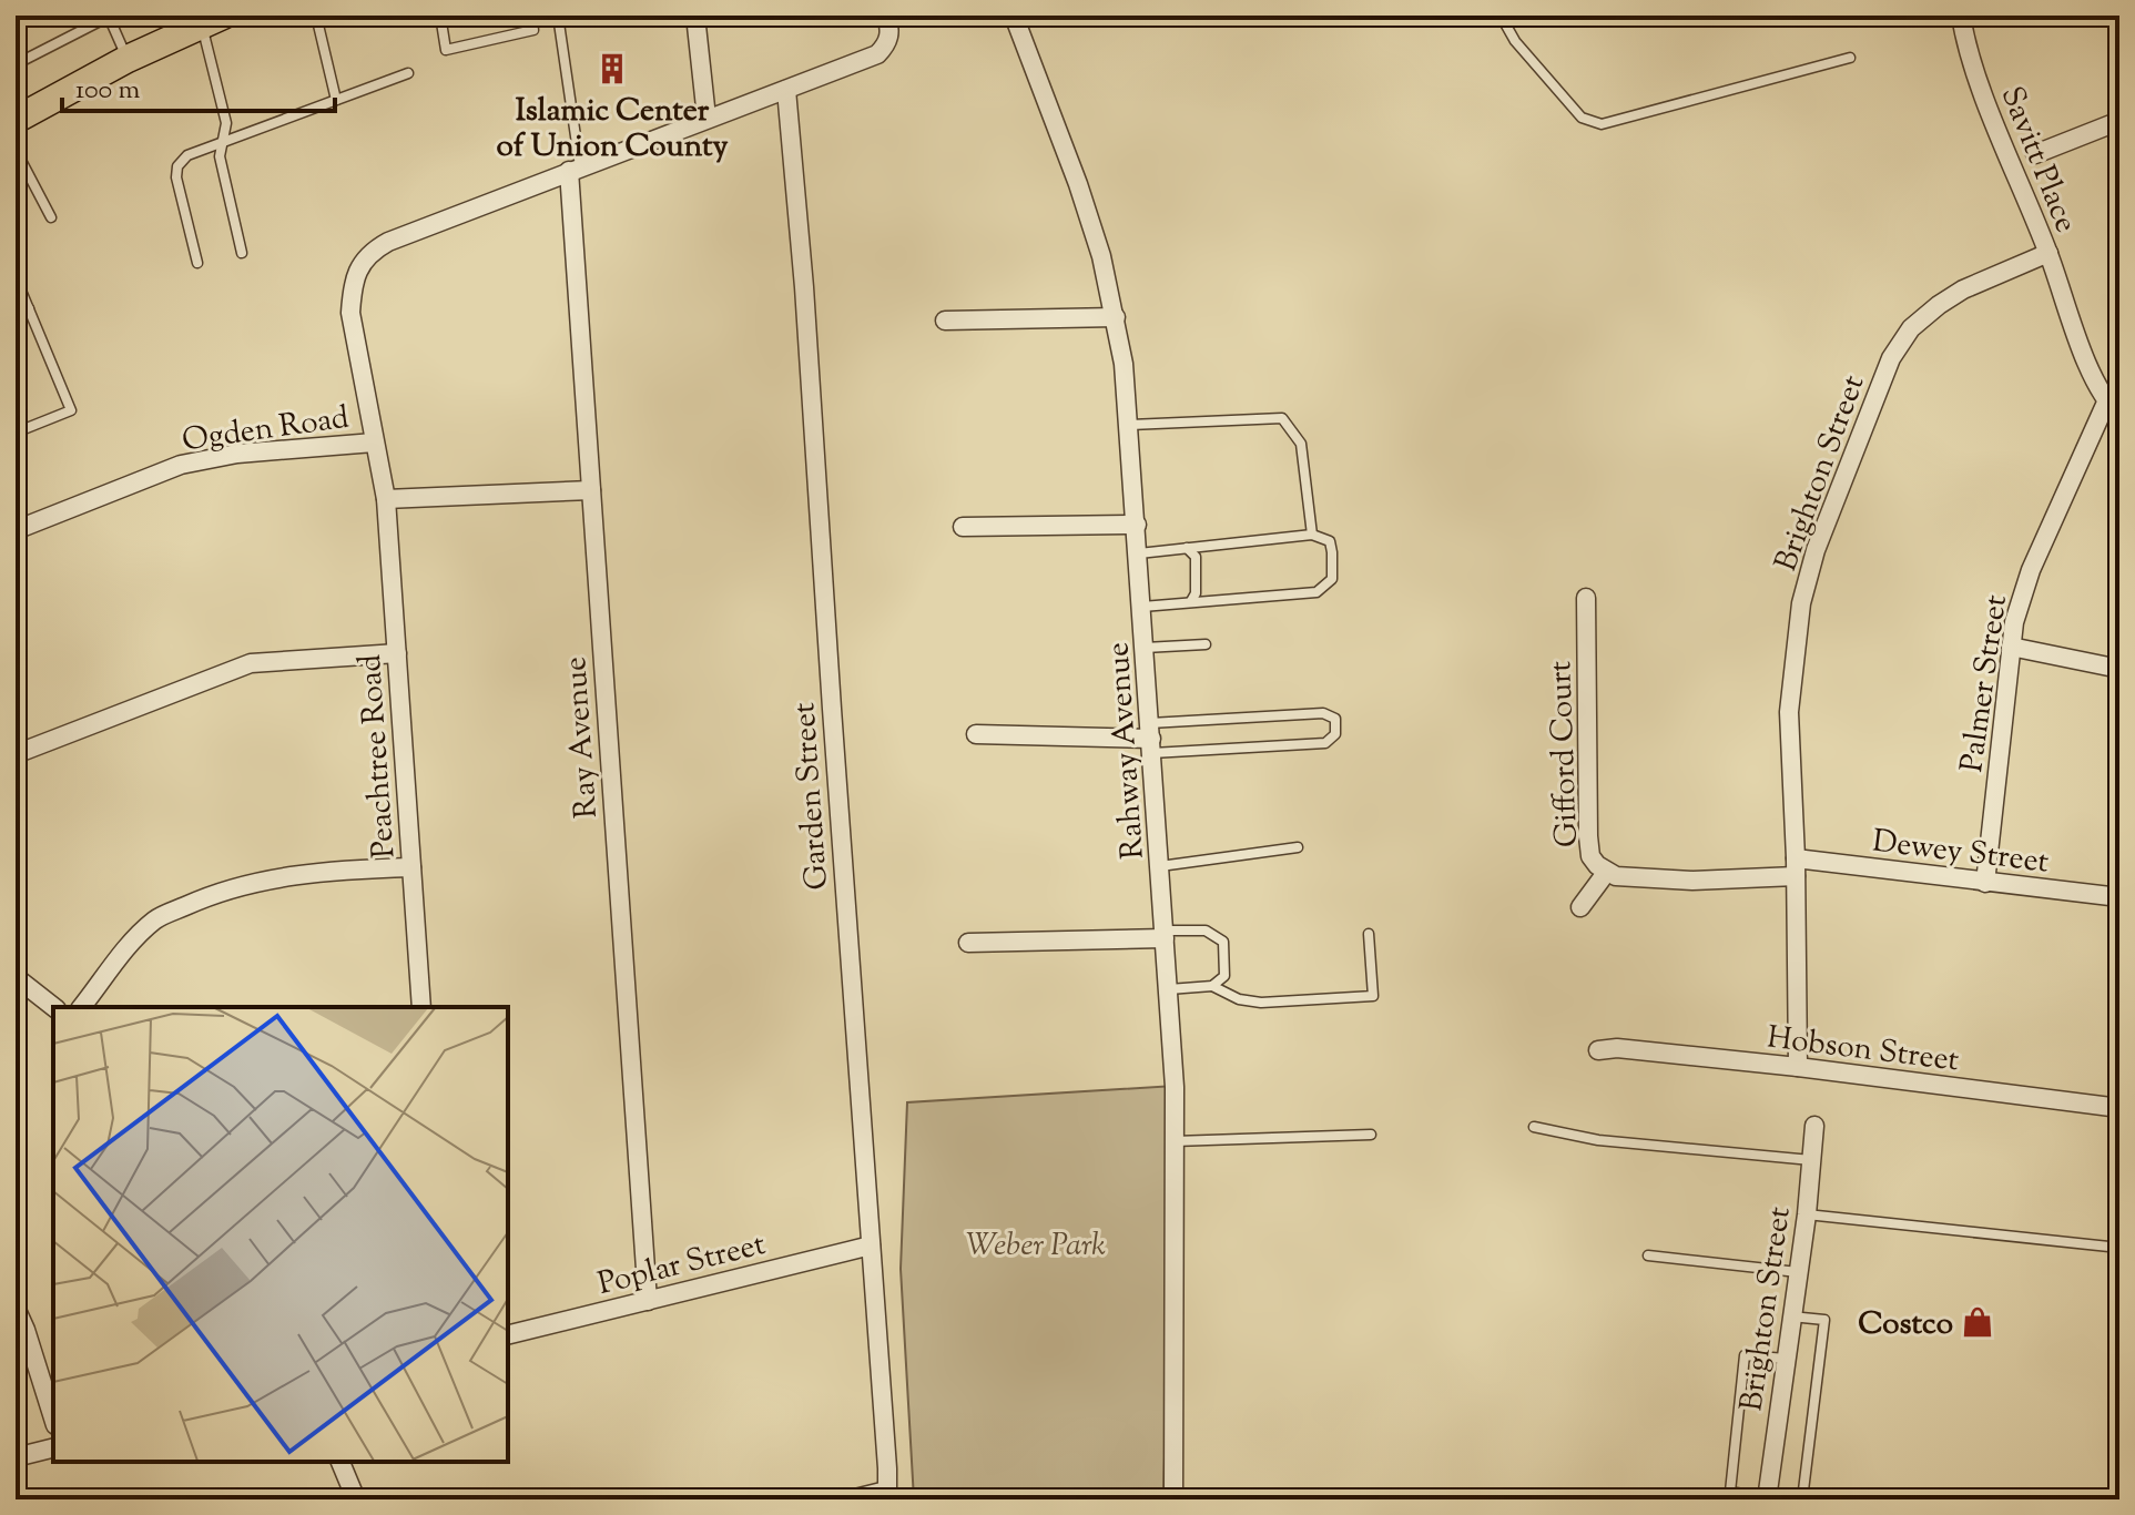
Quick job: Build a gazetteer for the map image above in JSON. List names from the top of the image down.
{
  "streets": {
    "street": [
      "Savitt Place",
      "Ogden Road",
      "Brighton Street",
      "Palmer Street",
      "Ray Avenue",
      "Rahway Avenue",
      "Gifford Court",
      "Peachtree Road",
      "Garden Street",
      "Dewey Street",
      "Hobson Street",
      "Poplar Street"
    ]
  },
  "crossings": [
    ["Savitt Place", "Brighton Street"],
    ["Savitt Place", "Palmer Street"],
    ["Ogden Road", "Peachtree Road"],
    ["Brighton Street", "Gifford Court"],
    ["Brighton Street", "Dewey Street"],
    ["Brighton Street", "Hobson Street"],
    ["Palmer Street", "Dewey Street"],
    ["Ray Avenue", "Peachtree Road"],
    ["Ray Avenue", "Poplar Street"],
    ["Gifford Court", "Dewey Street"],
    ["Peachtree Road", "Garden Street"],
    ["Garden Street", "Poplar Street"]
  ],
  "parks": ["Weber Park"],
  "places": {
    "building": ["Islamic Center of Union County"],
    "shop": ["Costco"]
  },
  "scale_bar": "100 m"
}
